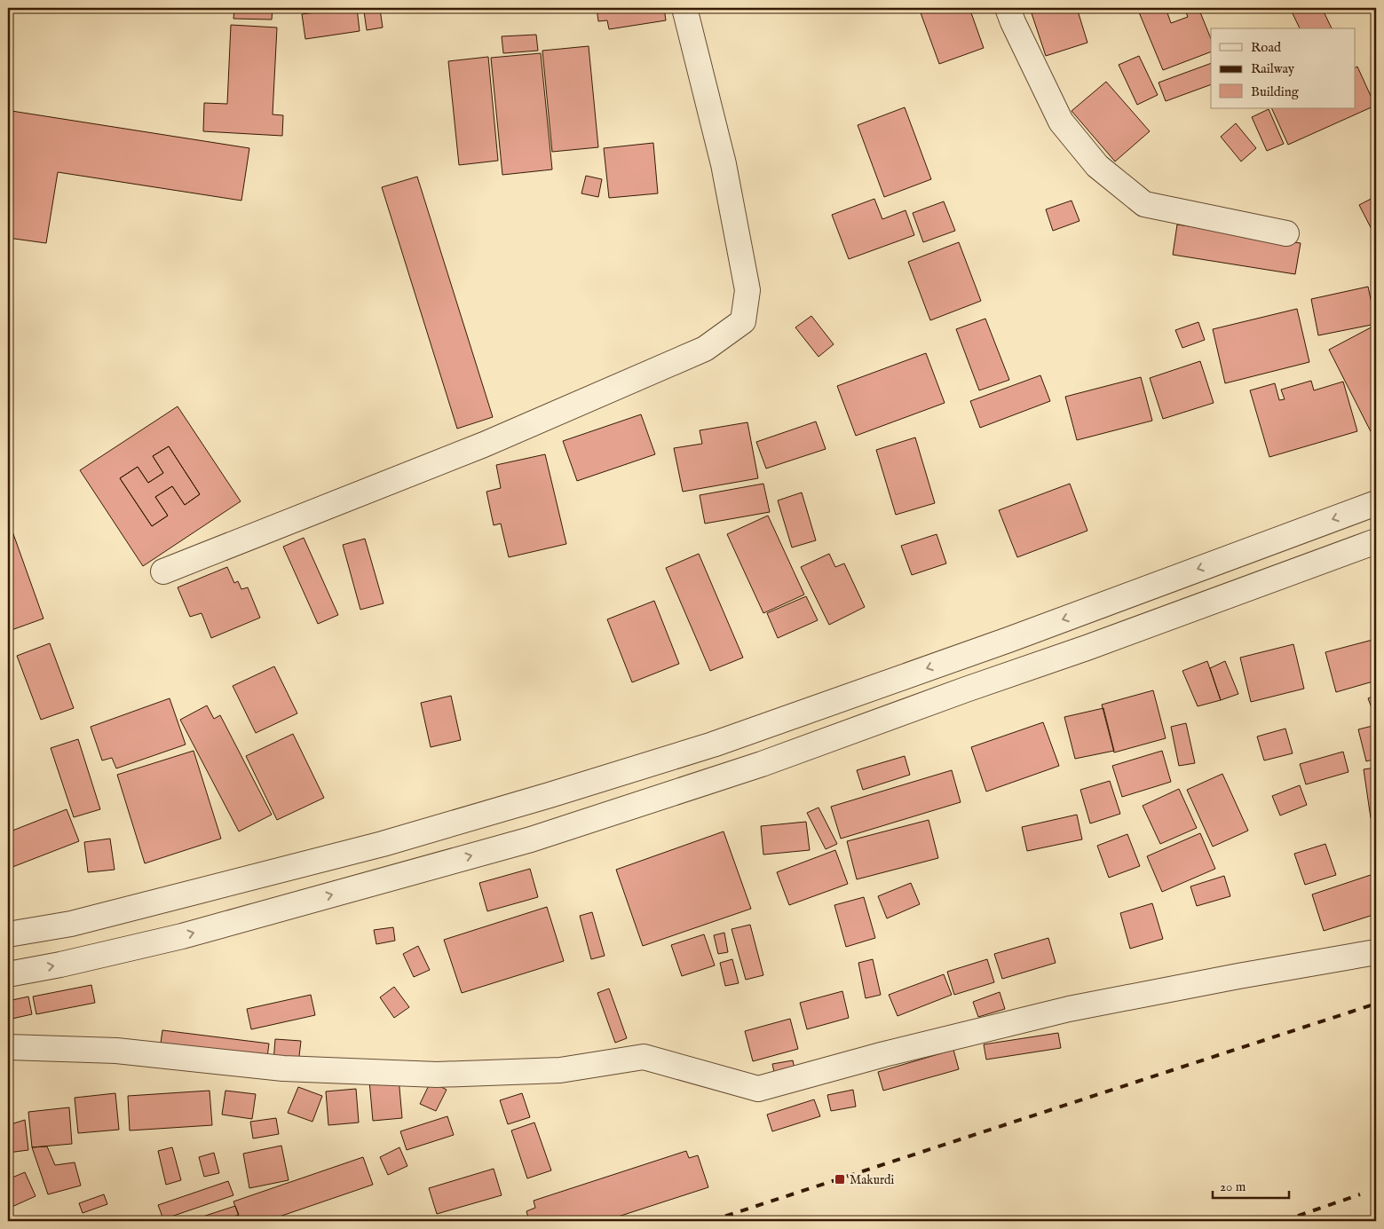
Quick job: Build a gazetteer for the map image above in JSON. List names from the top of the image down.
{
  "places": {
    "transit": ["Makurdi"]
  },
  "legend": ["Road", "Railway", "Building"],
  "scale_bar": "20 m"
}
